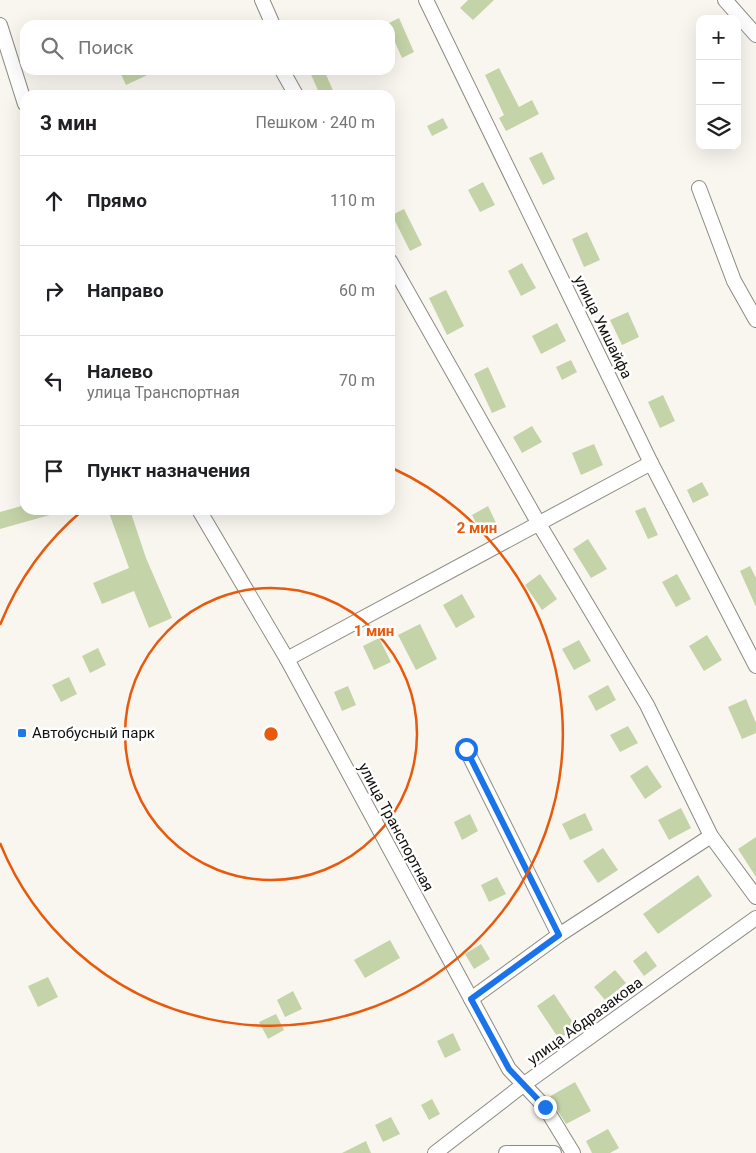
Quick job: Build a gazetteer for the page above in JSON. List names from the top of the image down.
{
  "streets": {
    "street": ["улица Умшайфа", "улица Транспортная", "улица Абдразакова"]
  },
  "crossings": [
    ["улица Транспортная", "улица Абдразакова"]
  ],
  "places": {
    "transit": ["Автобусный парк"]
  },
  "page": {
    "map_buttons": ["+", "−"],
    "search": "Поиск",
    "heading": ["3 мин", "Пешком · 240 m"],
    "list": [
      ["Прямо", "110 m"],
      ["Направо", "60 m"],
      ["Налево", "улица Транспортная", "70 m"],
      "Пункт назначения"
    ]
  },
  "rings": ["2 мин", "1 мин"]
}
